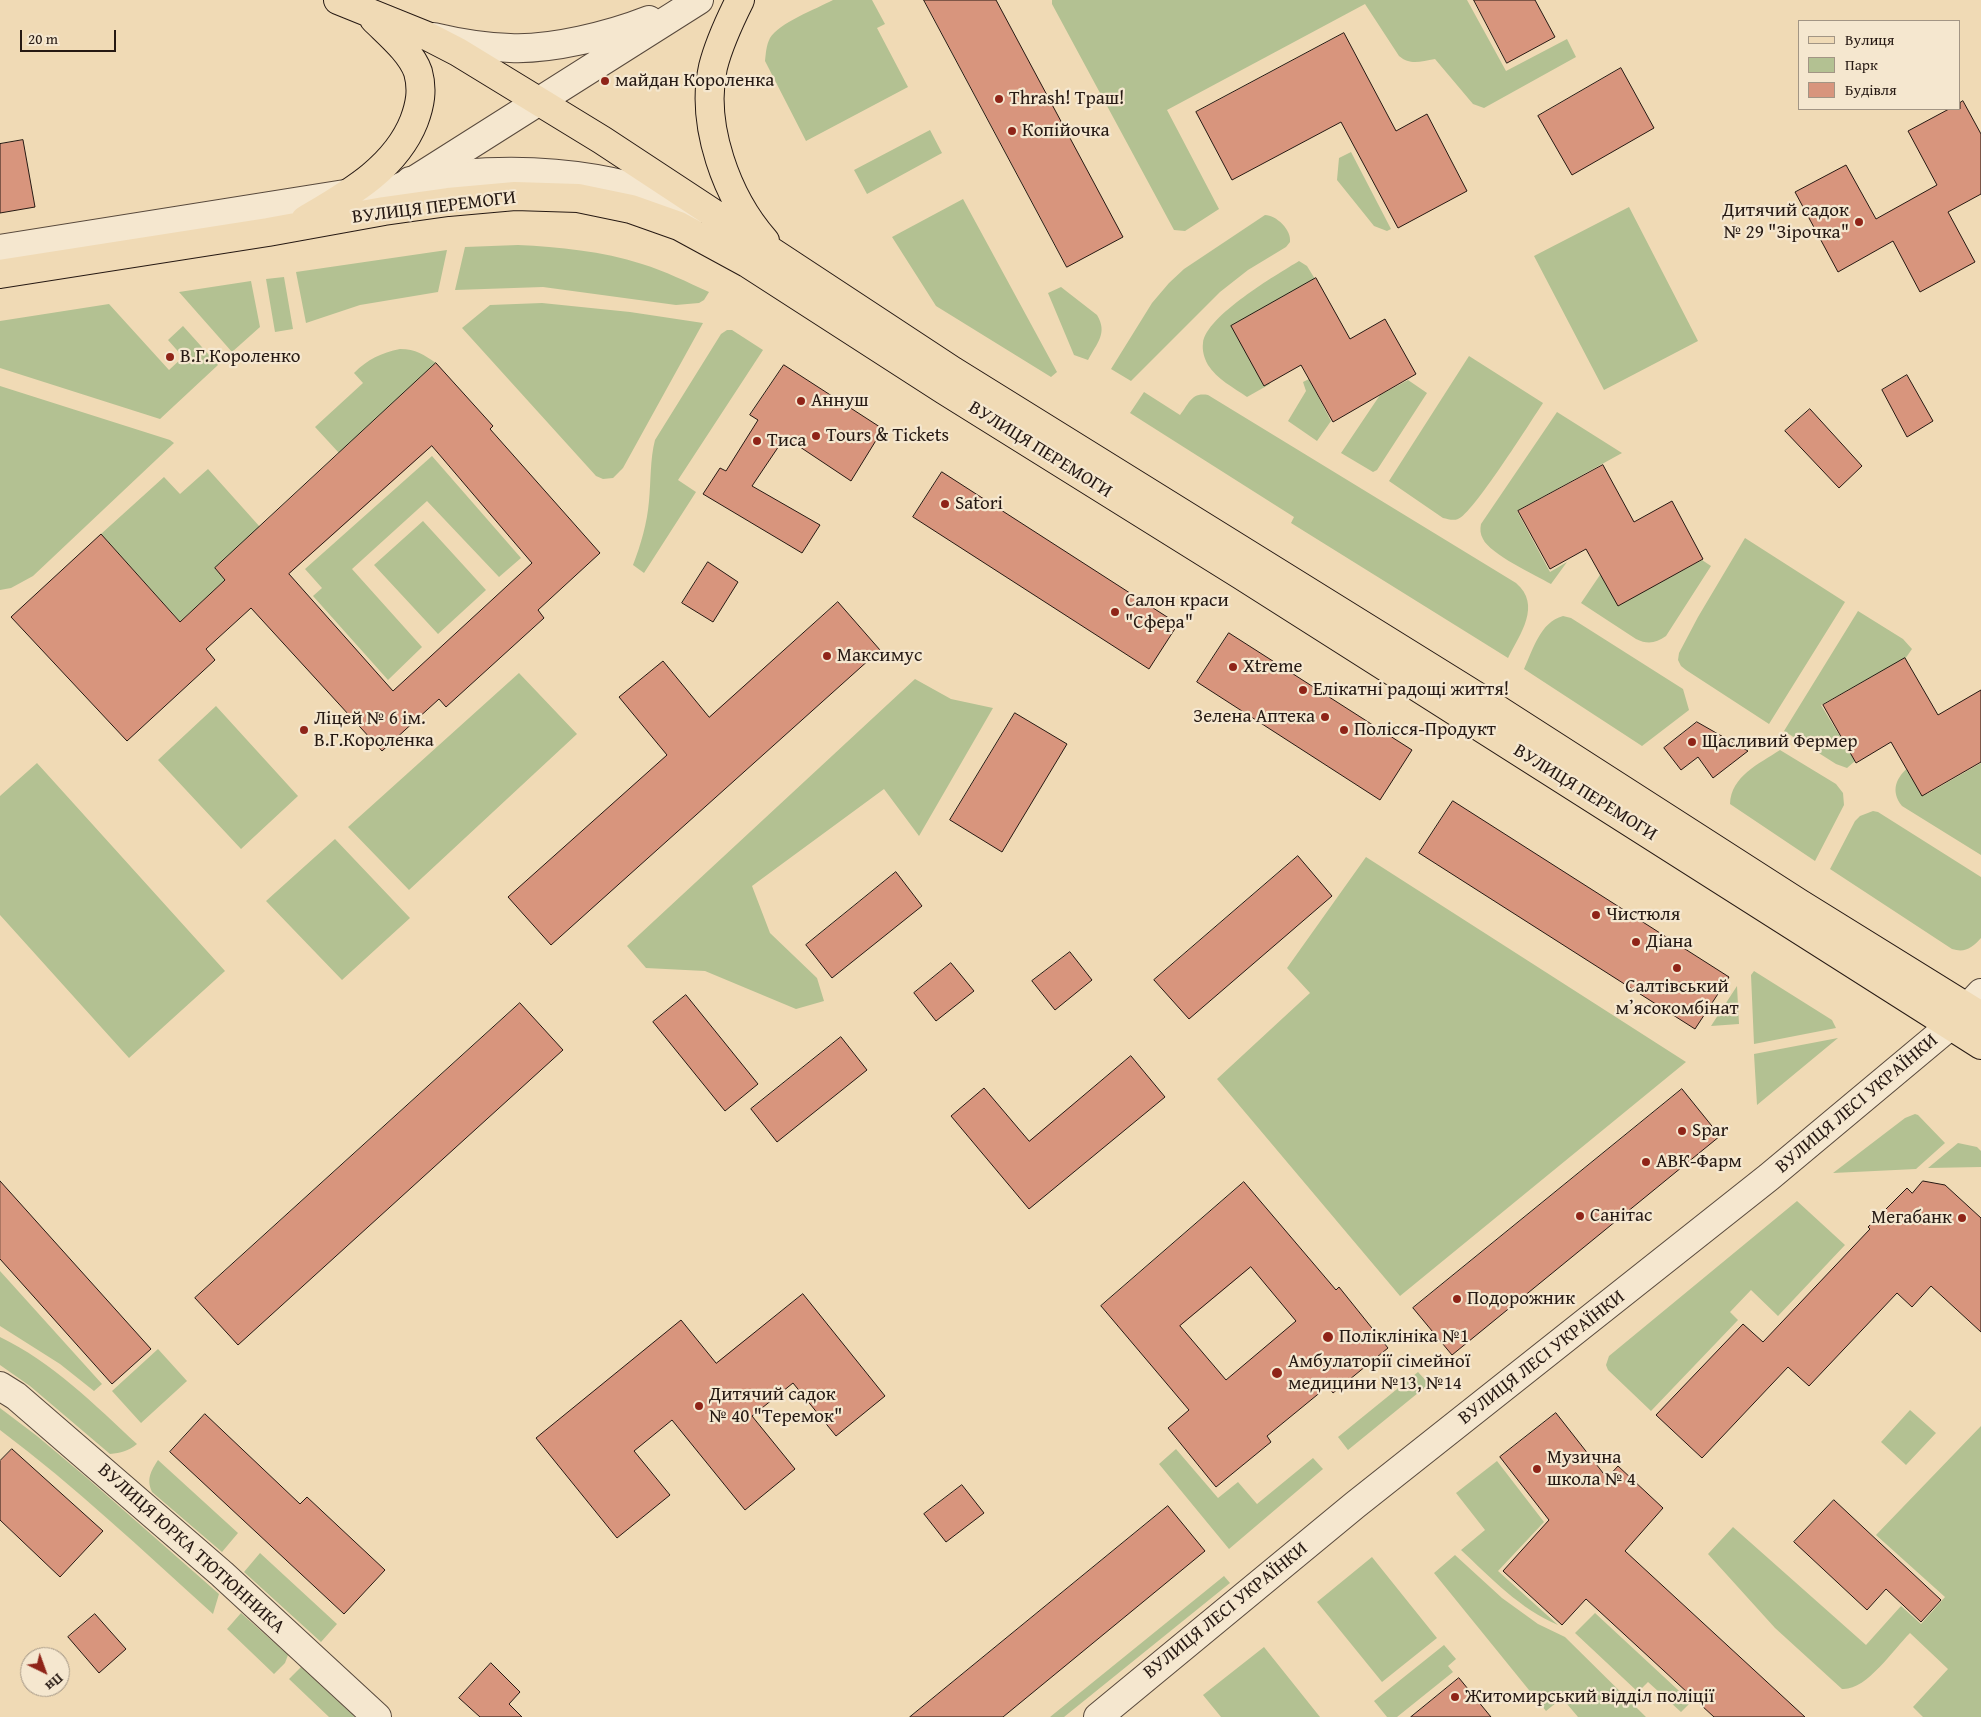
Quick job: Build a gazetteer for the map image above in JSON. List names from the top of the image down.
{
  "streets": {
    "main road": ["ВУЛИЦЯ ПЕРЕМОГИ"],
    "street": ["ВУЛИЦЯ ЛЕСІ УКРАЇНКИ", "ВУЛИЦЯ ЮРКА ТЮТЮННИКА"]
  },
  "crossings": [
    ["ВУЛИЦЯ ПЕРЕМОГИ", "ВУЛИЦЯ ЛЕСІ УКРАЇНКИ"]
  ],
  "places": [
    "майдан Короленка",
    "Thrash! Траш!",
    "Копійочка",
    "Дитячий садок № 29 \"Зірочка\"",
    "В.Г.Короленко",
    "Аннуш",
    "Tours & Tickets",
    "Тиса",
    "Satori",
    "Салон краси \"Сфера\"",
    "Максимус",
    "Xtreme",
    "Елікатні радощі життя!",
    "Зелена Аптека",
    "Ліцей № 6 ім. В.Г.Короленка",
    "Полісся-Продукт",
    "Щасливий Фермер",
    "Чистюля",
    "Діана",
    "Салтівський мʼясокомбінат",
    "Spar",
    "АВК-Фарм",
    "Санітас",
    "Мегабанк",
    "Подорожник",
    "Поліклініка №1",
    "Амбулаторії сімейної медицини №13, №14",
    "Дитячий садок № 40 \"Теремок\"",
    "Музична школа № 4",
    "Житомирський відділ поліції"
  ],
  "legend": ["Вулиця", "Парк", "Будівля"],
  "scale_bar": "20 m",
  "north": "bottom right"
}
